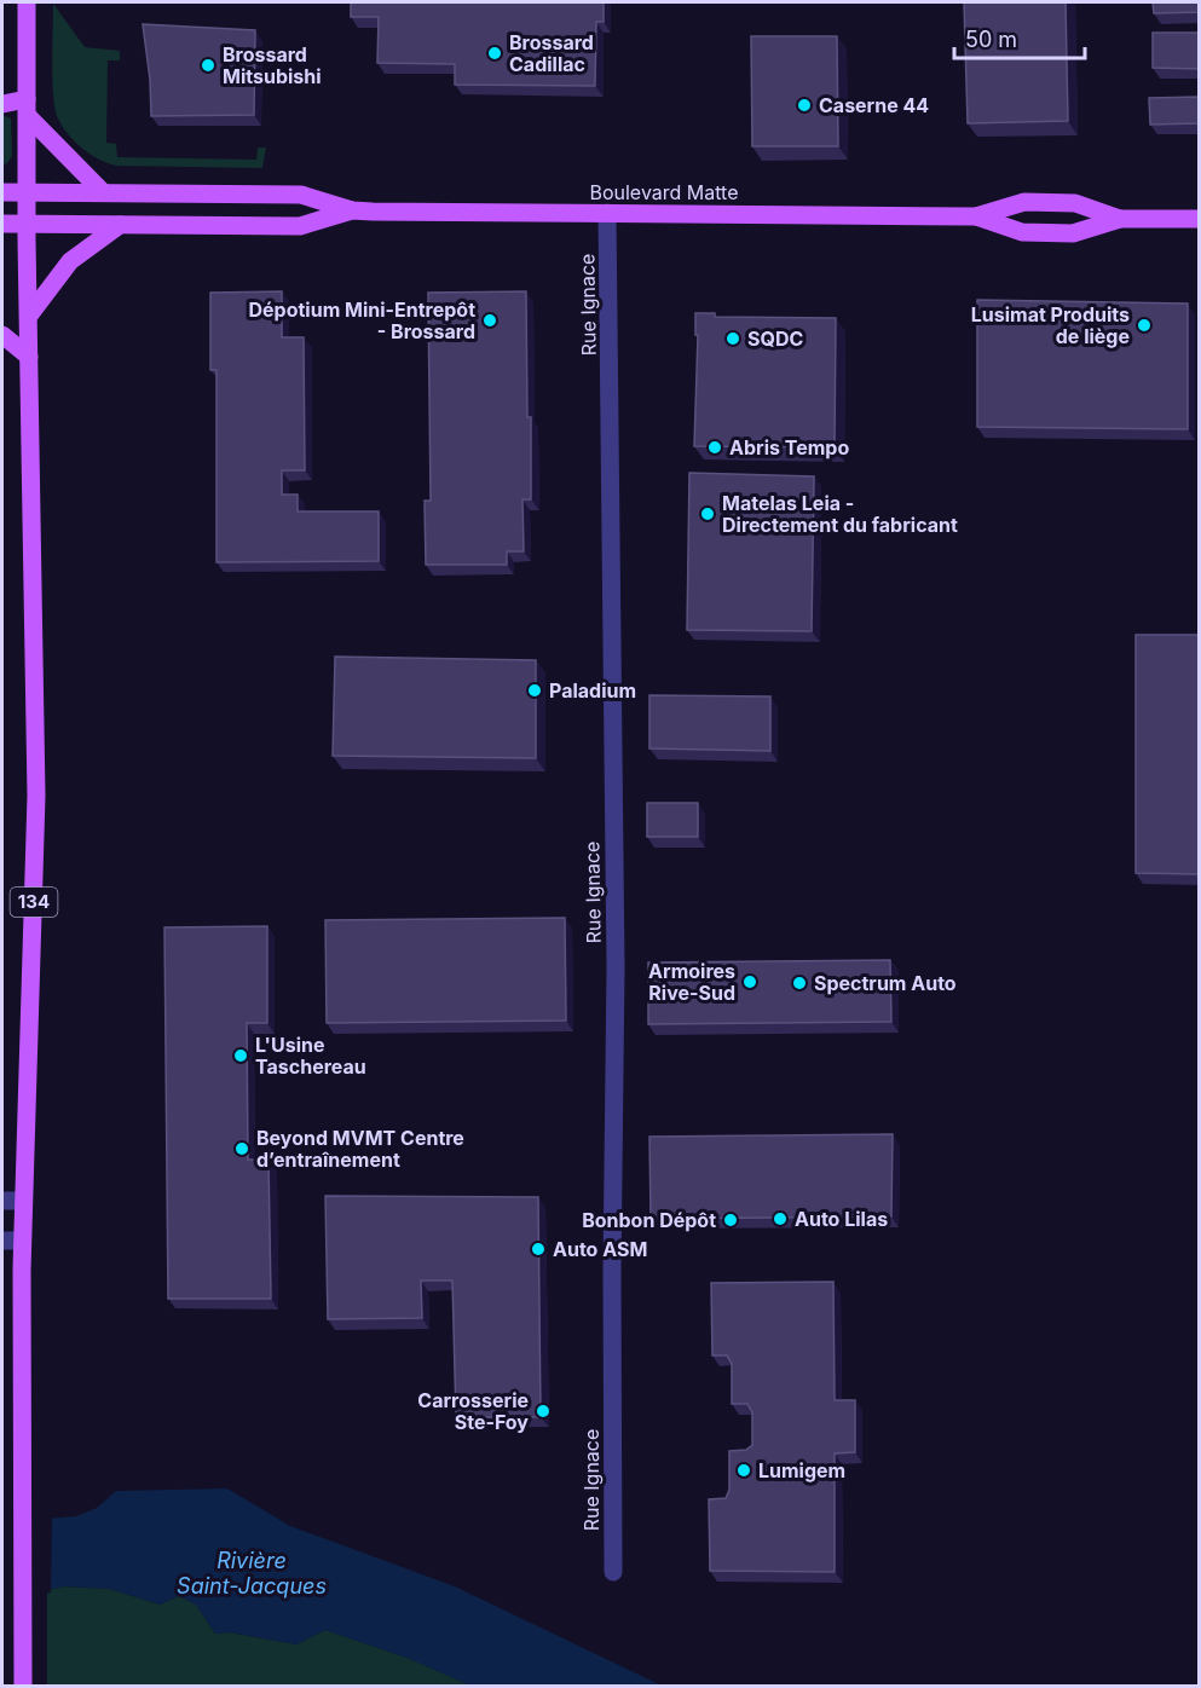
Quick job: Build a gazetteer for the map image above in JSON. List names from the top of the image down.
{
  "streets": {
    "main road": ["Boulevard Matte", "134"],
    "street": ["Rue Ignace"]
  },
  "crossings": [
    ["Boulevard Matte", "Rue Ignace"],
    ["Boulevard Matte", "134"]
  ],
  "water": ["Rivière Saint-Jacques"],
  "places": [
    "Brossard Cadillac",
    "Brossard Mitsubishi",
    "Caserne 44",
    "Dépotium Mini-Entrepôt - Brossard",
    "Lusimat Produits de liège",
    "SQDC",
    "Abris Tempo",
    "Matelas Leia - Directement du fabricant",
    "Paladium",
    "Armoires Rive-Sud",
    "Spectrum Auto",
    "L'Usine Taschereau",
    "Beyond MVMT Centre d’entraînement",
    "Auto Lilas",
    "Bonbon Dépôt",
    "Auto ASM",
    "Carrosserie Ste-Foy",
    "Lumigem"
  ],
  "scale_bar": "50 m"
}
